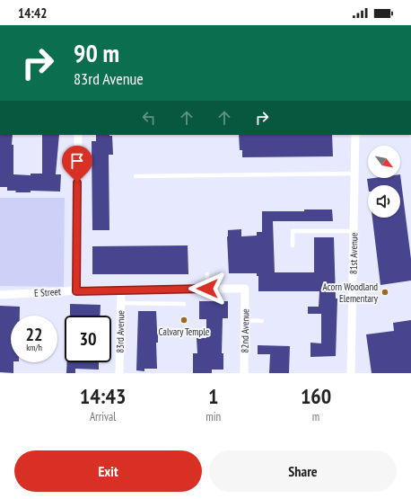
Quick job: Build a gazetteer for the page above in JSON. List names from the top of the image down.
{
  "streets": {
    "street": [
      "81st Avenue",
      "E Street",
      "82nd Avenue",
      "83rd Avenue"
    ]
  },
  "crossings": [
    ["E Street", "82nd Avenue"],
    ["E Street", "83rd Avenue"]
  ],
  "places": ["Acorn Woodland Elementary", "Calvary Temple"],
  "north": "bottom right",
  "page": {
    "status": "14:42",
    "turn": ["90 m", "83rd Avenue"],
    "speed": "22 km/h",
    "limit": "30",
    "eta": [
      "14:43",
      "Arrival",
      "1",
      "min",
      "160",
      "m"
    ],
    "buttons": ["Exit", "Share"]
  }
}
